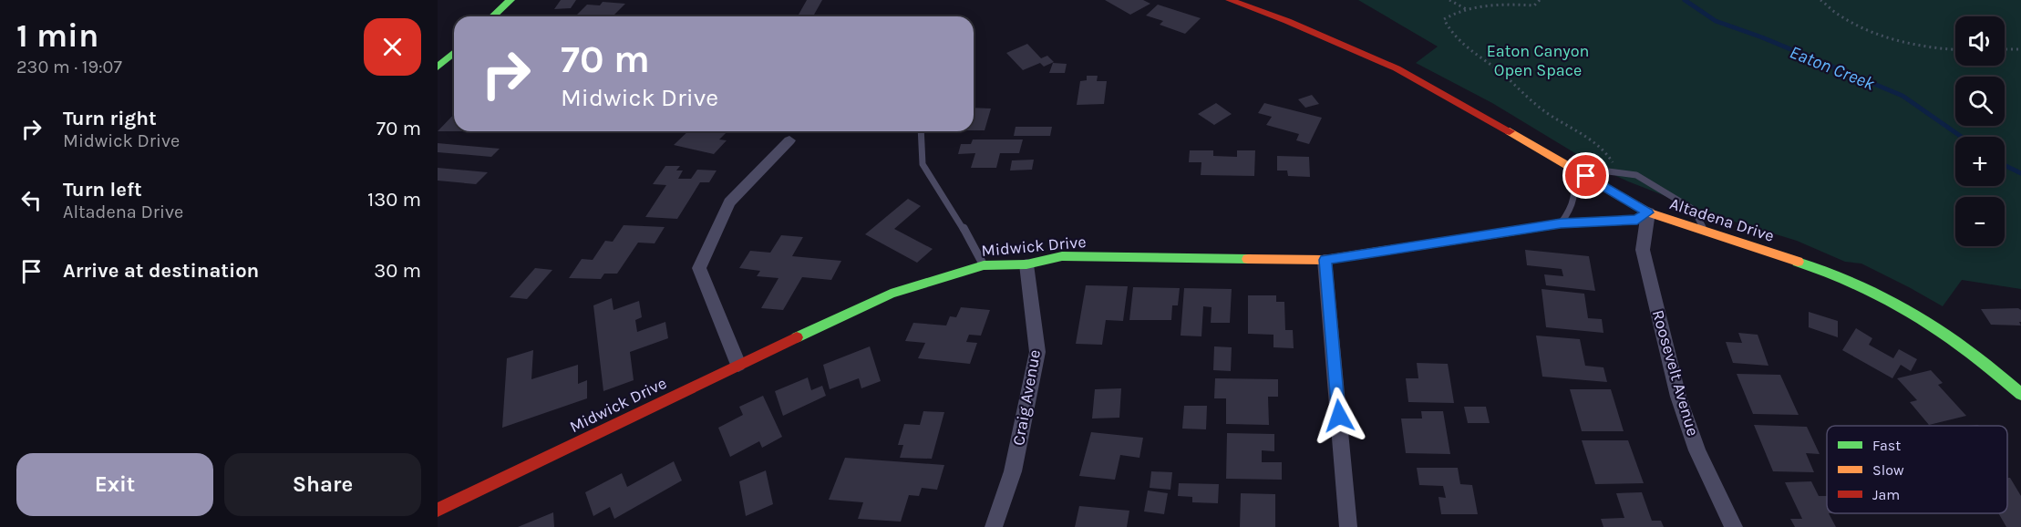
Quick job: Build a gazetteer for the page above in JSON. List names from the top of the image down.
{
  "streets": {
    "street": [
      "Altadena Drive",
      "Midwick Drive",
      "Roosevelt Avenue",
      "Craig Avenue"
    ]
  },
  "crossings": [
    ["Altadena Drive", "Midwick Drive"],
    ["Altadena Drive", "Roosevelt Avenue"],
    ["Midwick Drive", "Roosevelt Avenue"],
    ["Midwick Drive", "Craig Avenue"]
  ],
  "water": ["Eaton Creek"],
  "parks": ["Eaton Canyon Open Space"],
  "legend": ["Fast", "Slow", "Jam"],
  "page": {
    "heading": ["1 min", "230 m · 19:07"],
    "map_buttons": ["+", "−"],
    "turn": ["70 m", "Midwick Drive"],
    "list": [
      {
        "name": "Turn right",
        "note": "Midwick Drive",
        "value": "70 m"
      },
      {
        "name": "Turn left",
        "note": "Altadena Drive",
        "value": "130 m"
      },
      {
        "name": "Arrive at destination",
        "value": "30 m"
      }
    ],
    "buttons": ["Exit", "Share"]
  }
}
